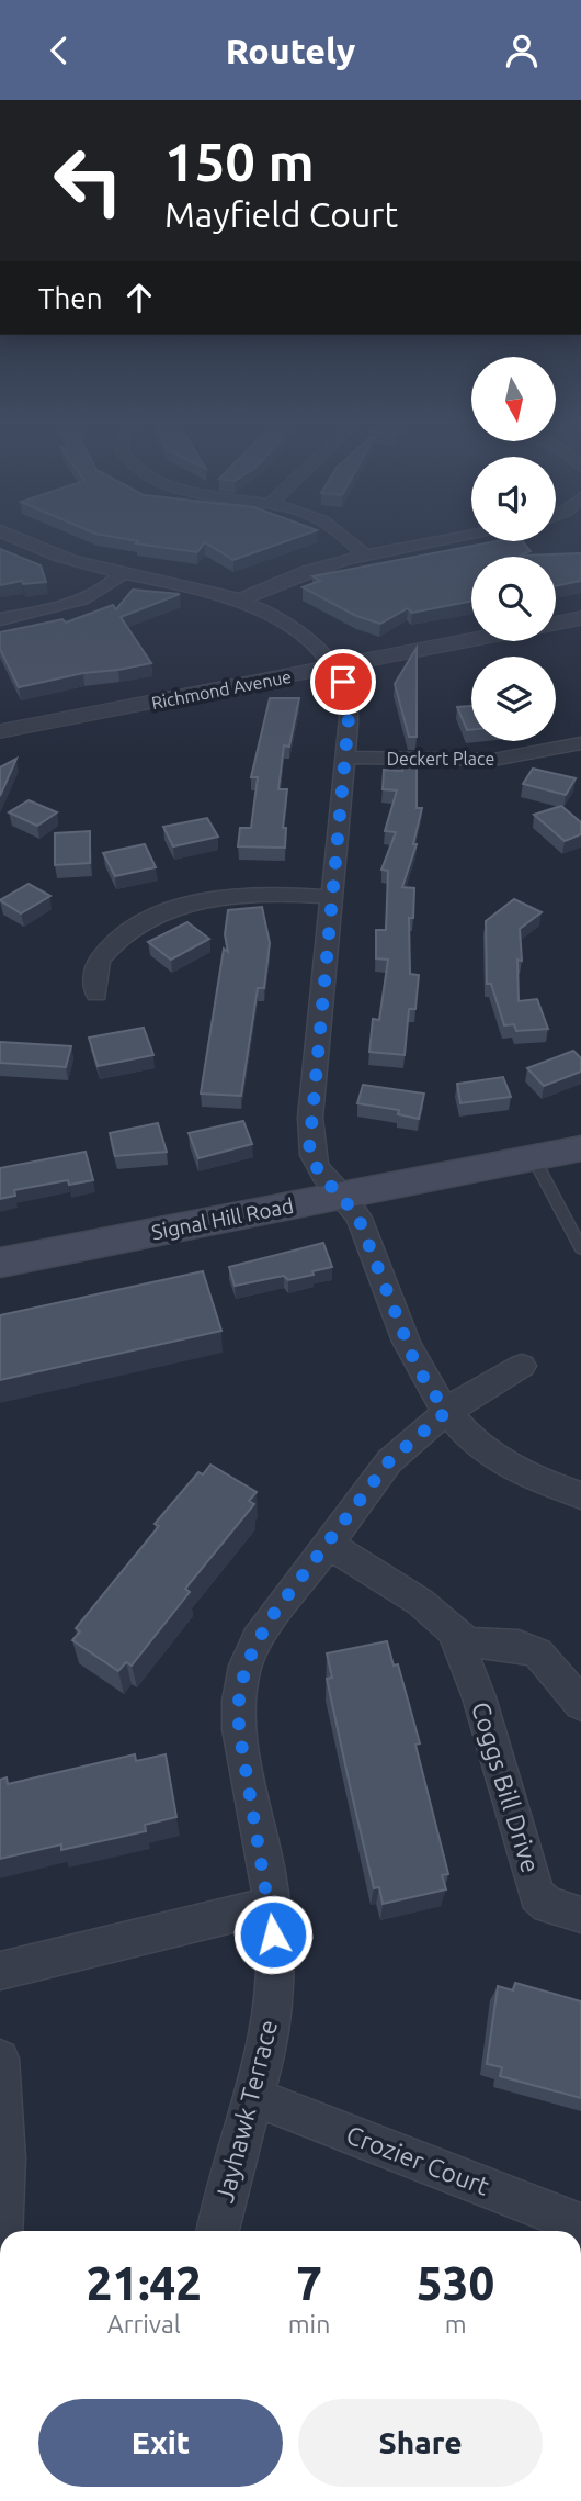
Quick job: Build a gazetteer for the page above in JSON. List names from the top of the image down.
{
  "streets": {
    "main road": ["Signal Hill Road"],
    "street": [
      "Richmond Avenue",
      "Deckert Place",
      "Coggs Bill Drive",
      "Jayhawk Terrace",
      "Crozier Court"
    ]
  },
  "crossings": [
    ["Coggs Bill Drive", "Jayhawk Terrace"],
    ["Jayhawk Terrace", "Crozier Court"]
  ],
  "north": "bottom",
  "page": {
    "header": "Routely",
    "turn": ["150 m", "Mayfield Court"],
    "then": "Then",
    "eta": [
      "21:42",
      "Arrival",
      "7",
      "min",
      "530",
      "m"
    ],
    "buttons": ["Exit", "Share"]
  }
}
